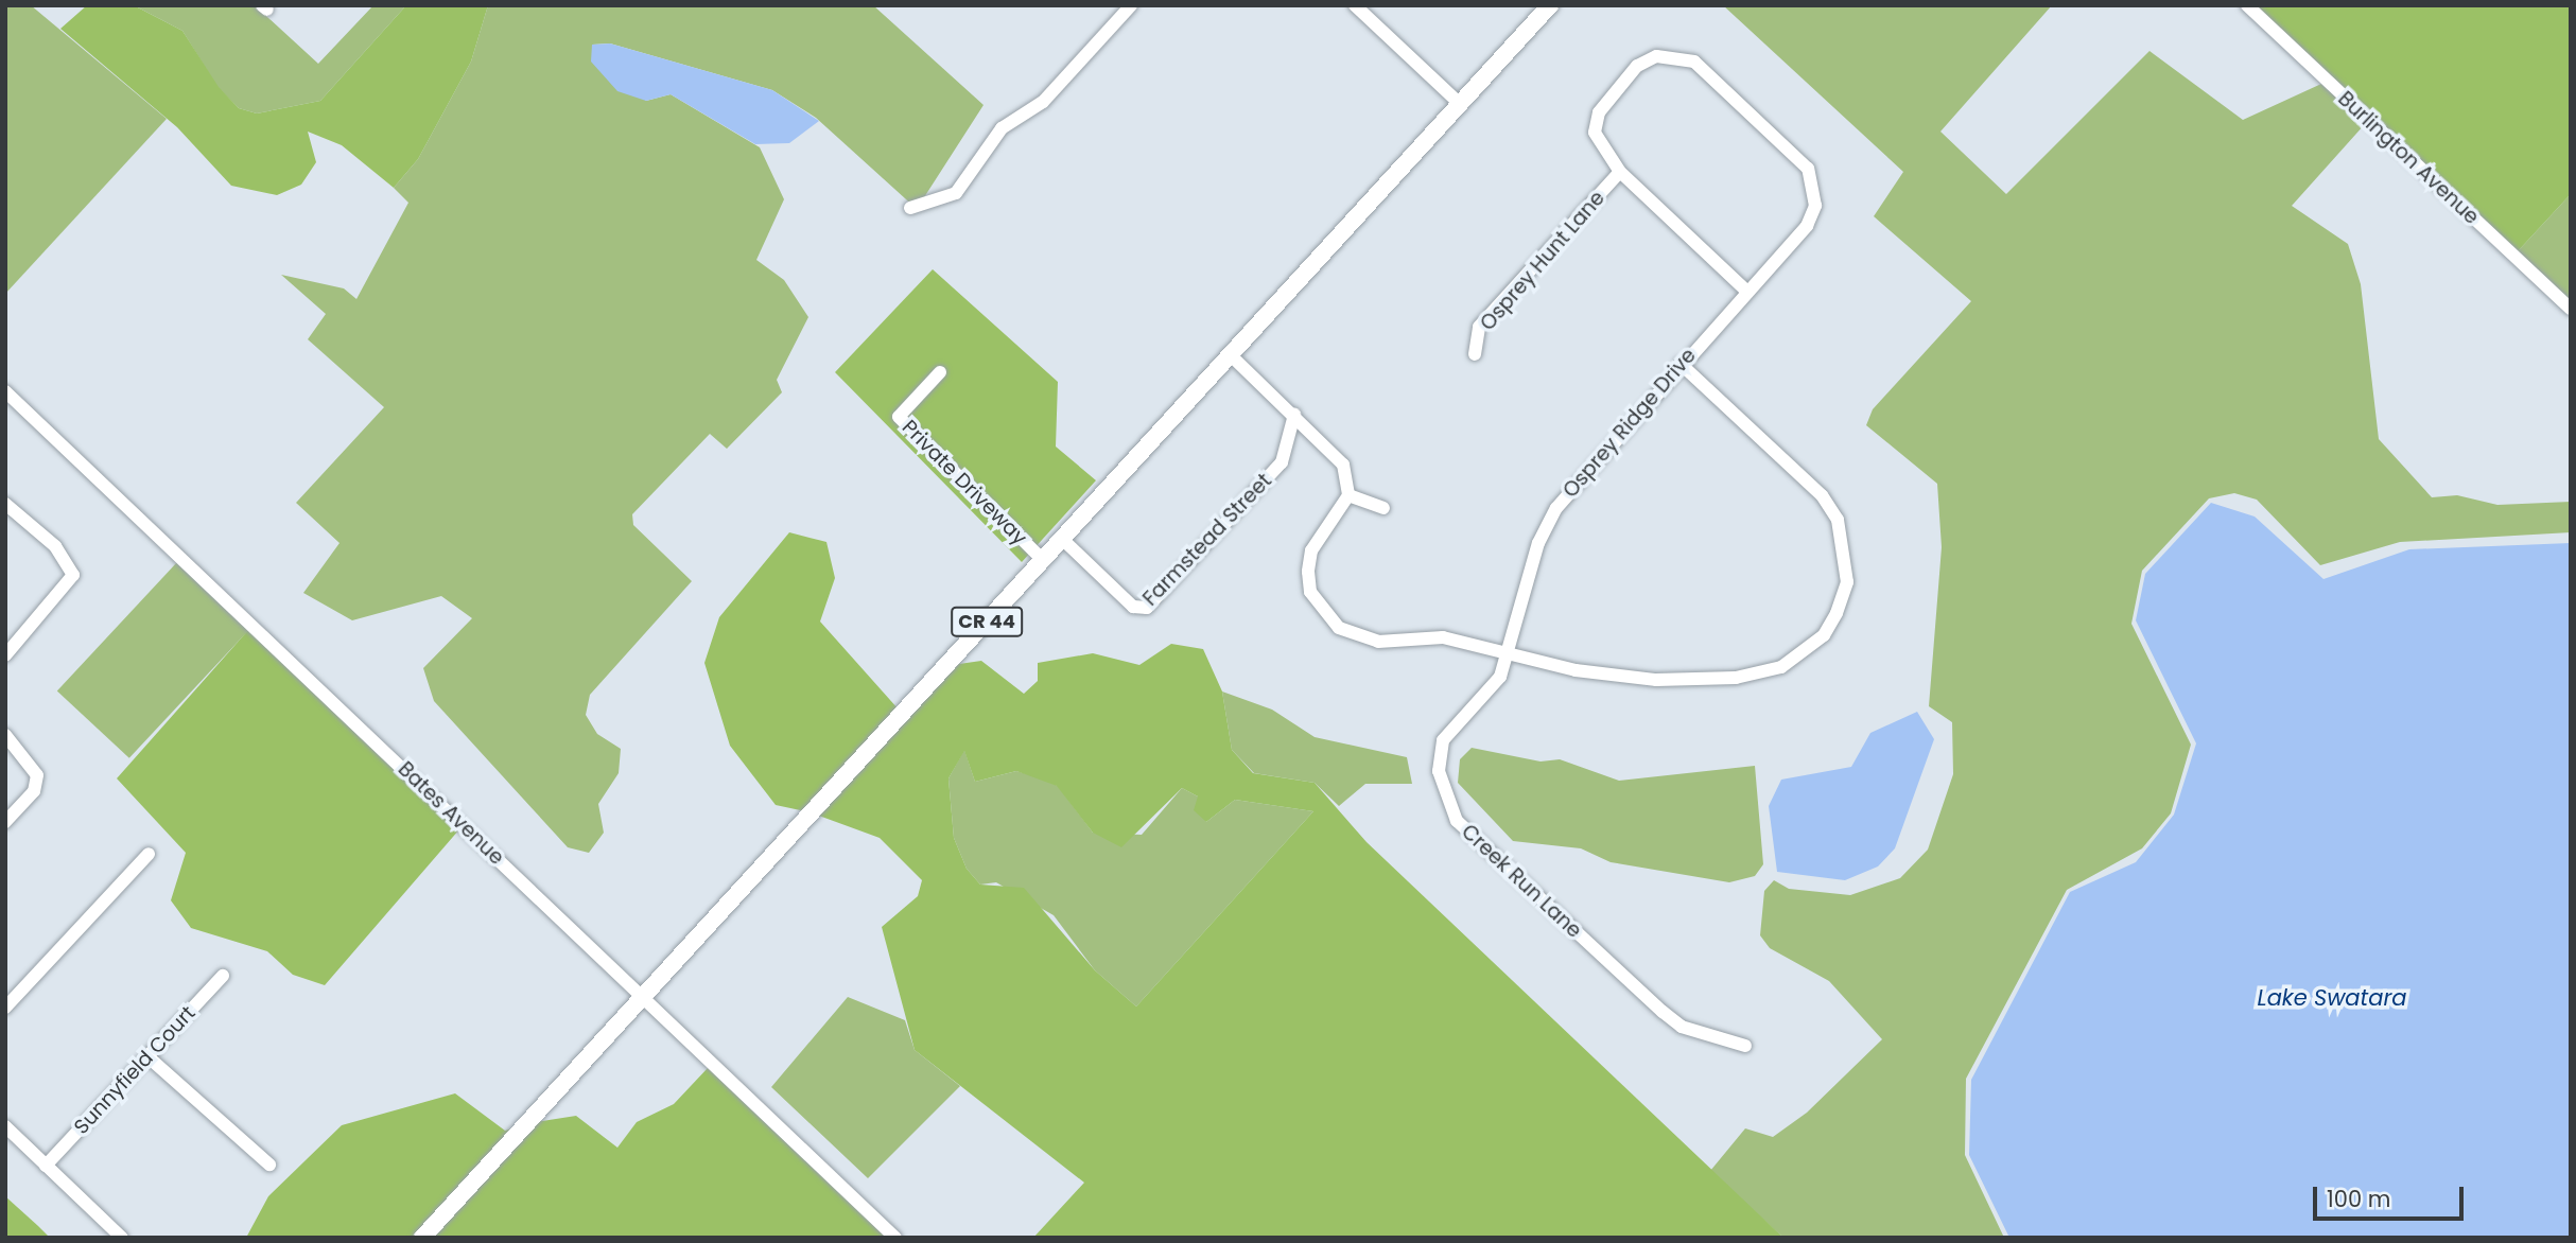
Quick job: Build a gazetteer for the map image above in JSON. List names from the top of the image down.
{
  "streets": {
    "main road": ["CR 44"],
    "street": [
      "Burlington Avenue",
      "Osprey Hunt Lane",
      "Osprey Ridge Drive",
      "Private Driveway",
      "Farmstead Street",
      "Bates Avenue",
      "Creek Run Lane",
      "Sunnyfield Court"
    ]
  },
  "crossings": [
    ["Osprey Hunt Lane", "Osprey Ridge Drive"],
    ["Osprey Ridge Drive", "Creek Run Lane"],
    ["Private Driveway", "CR 44"],
    ["Farmstead Street", "CR 44"],
    ["CR 44", "Bates Avenue"]
  ],
  "water": ["Lake Swatara"],
  "scale_bar": "100 m"
}
